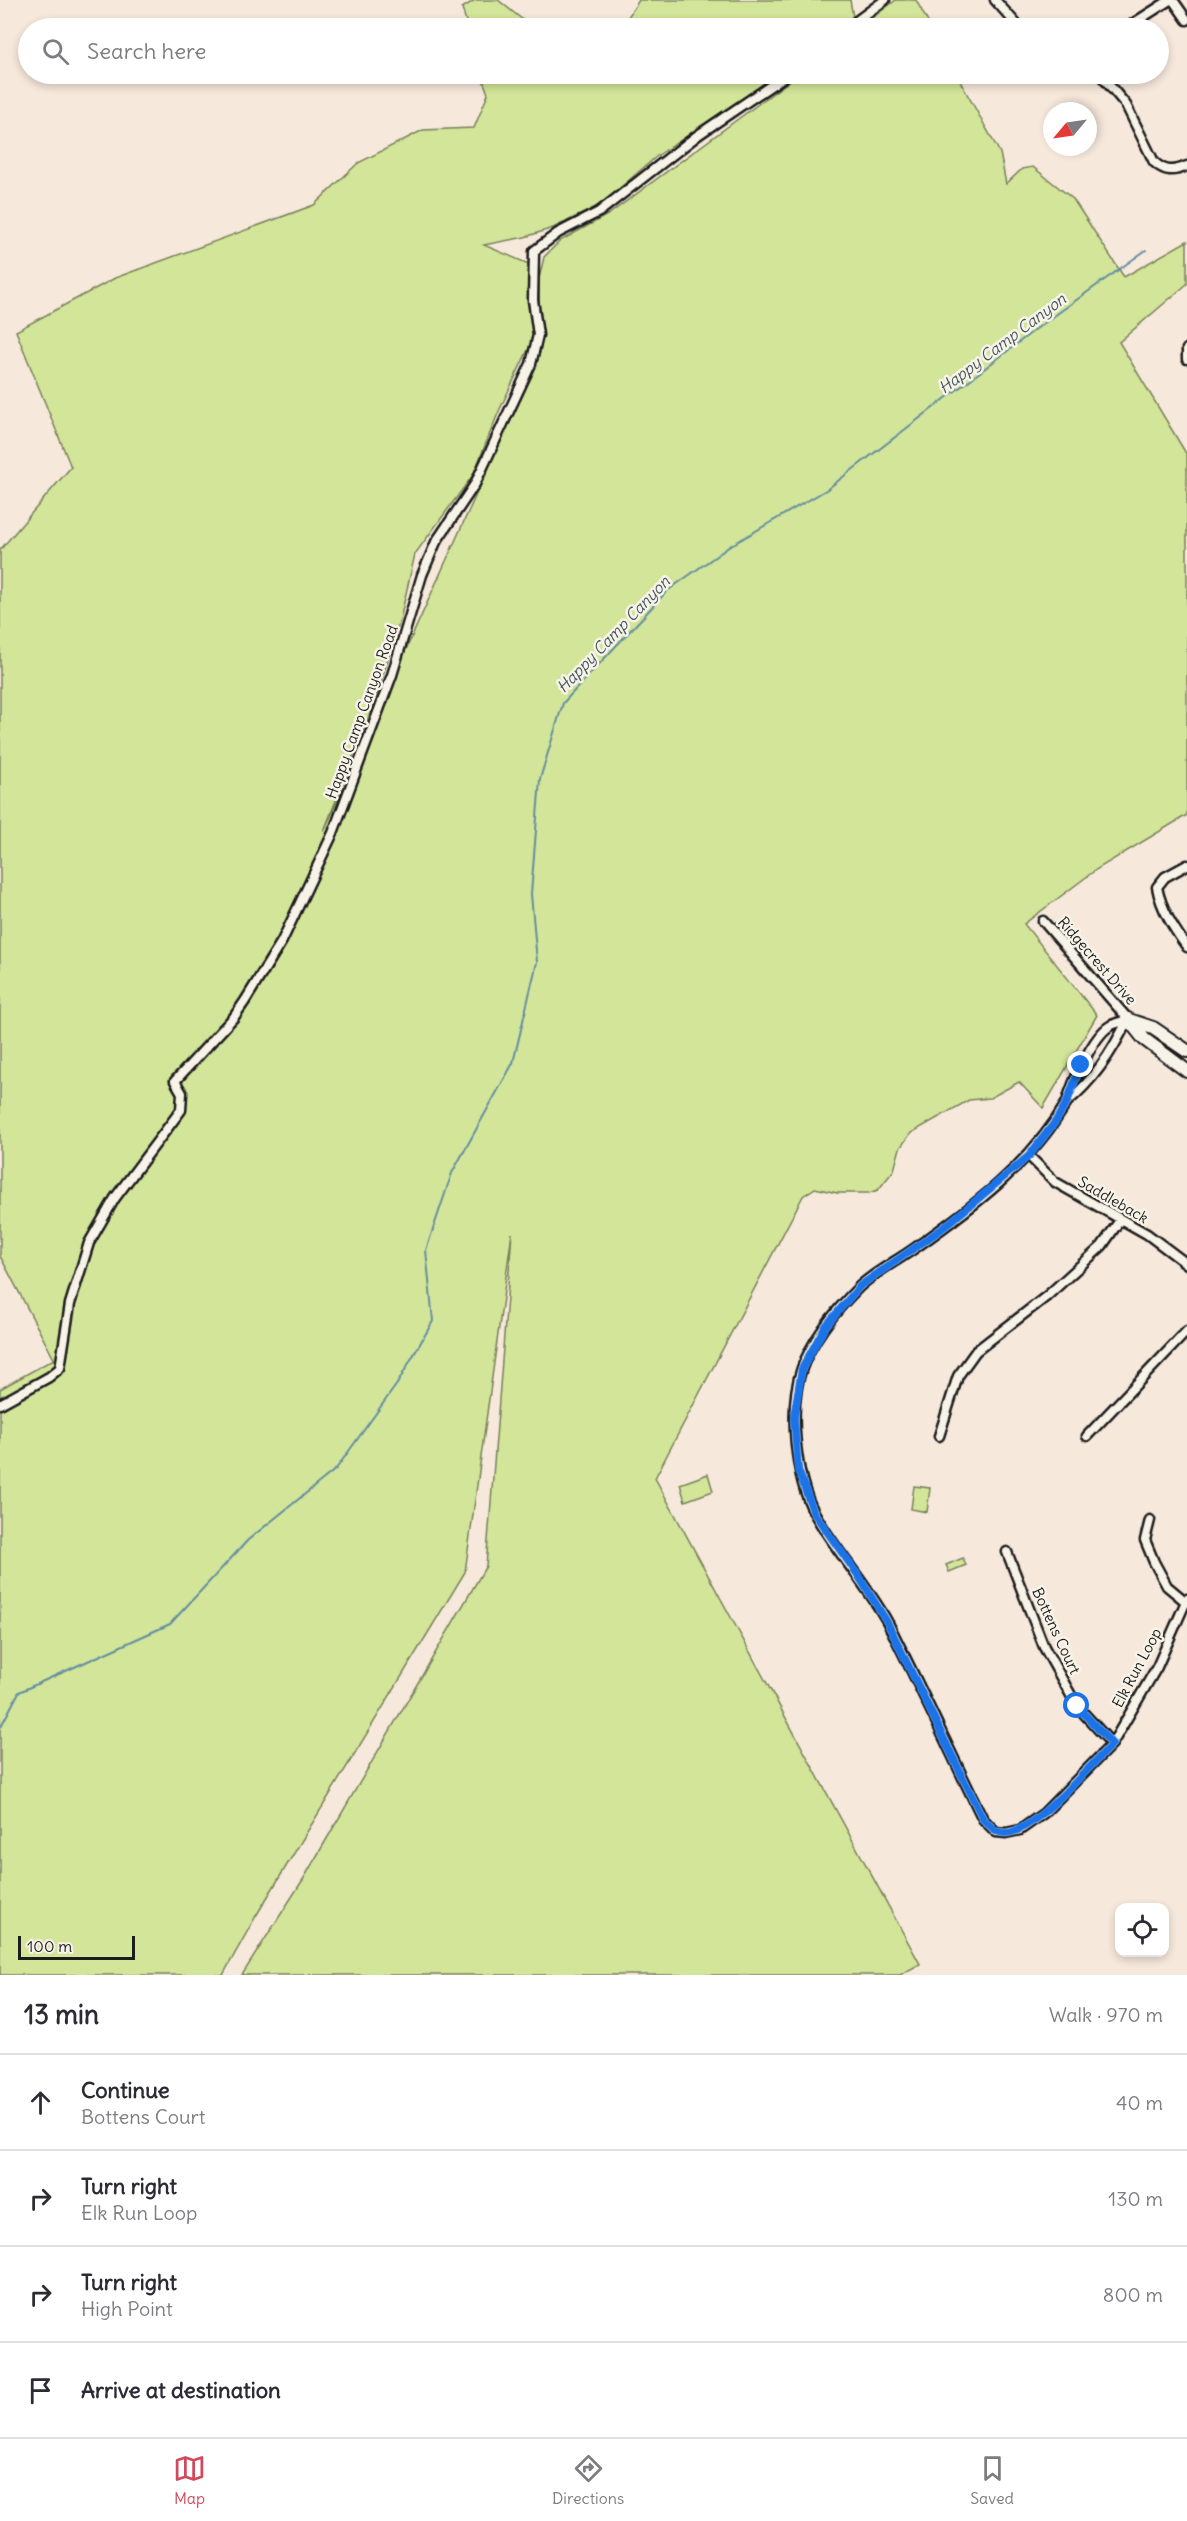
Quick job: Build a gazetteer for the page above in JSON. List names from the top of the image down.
{
  "streets": {
    "street": [
      "Happy Camp Canyon Road",
      "Ridgecrest Drive",
      "Saddleback",
      "Bottens Court",
      "Elk Run Loop"
    ]
  },
  "crossings": [
    ["Saddleback", "Elk Run Loop"],
    ["Bottens Court", "Elk Run Loop"]
  ],
  "water": ["Happy Camp Canyon"],
  "scale_bar": "100 m",
  "north": "bottom left",
  "page": {
    "search": "Search here",
    "scale": "100 m",
    "heading": ["13 min", "Walk · 970 m"],
    "list": [
      ["Continue", "Bottens Court", "40 m"],
      ["Turn right", "Elk Run Loop", "130 m"],
      ["Turn right", "High Point", "800 m"],
      "Arrive at destination"
    ],
    "nav": ["Map", "Directions", "Saved"]
  }
}
